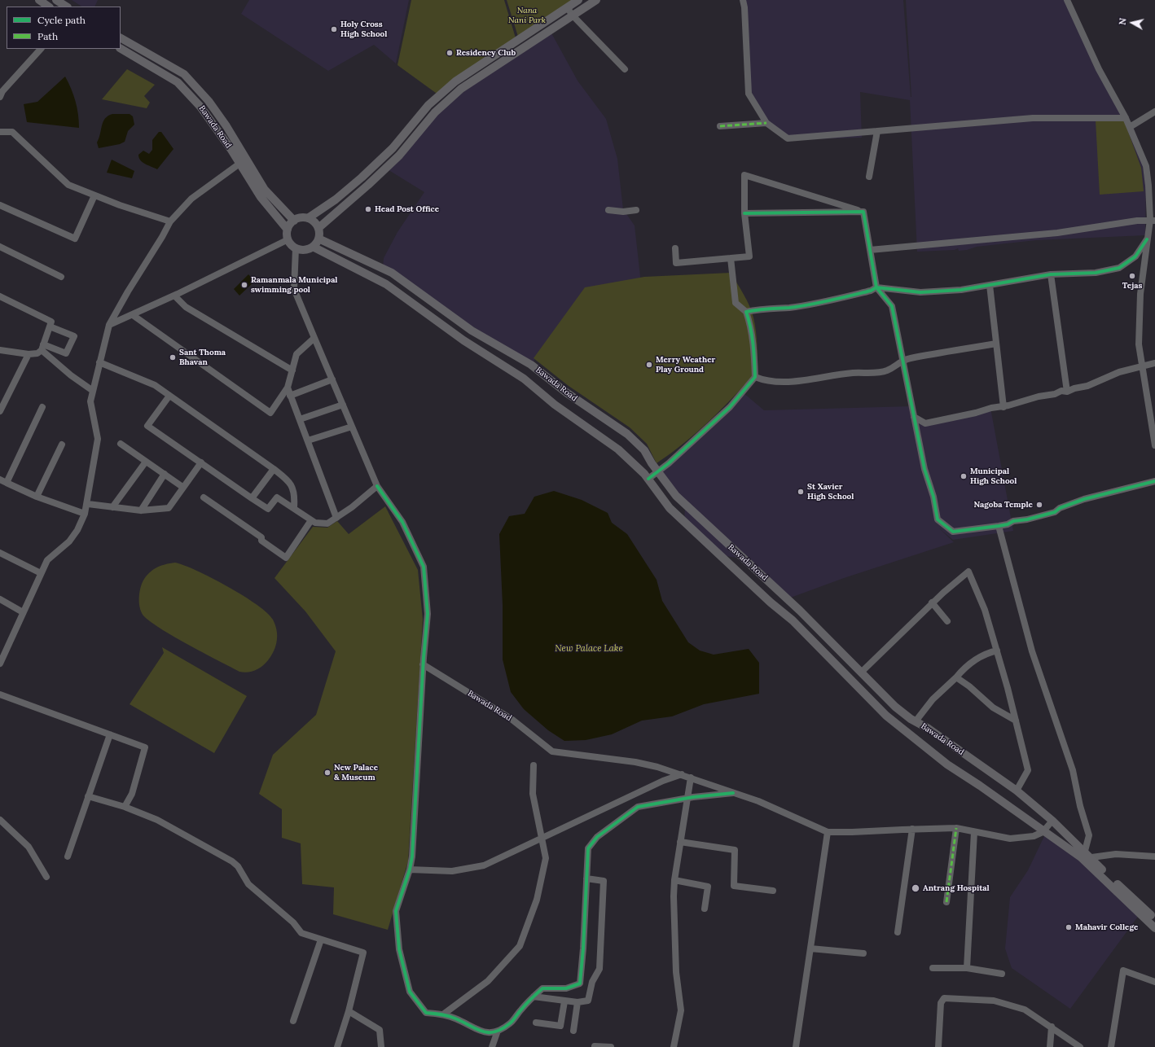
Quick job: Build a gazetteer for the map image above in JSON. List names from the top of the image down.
{
  "streets": {
    "main road": ["Bawada Road"]
  },
  "water": ["New Palace Lake"],
  "parks": ["Nana Nani Park"],
  "places": [
    "Holy Cross High School",
    "Residency Club",
    "Head Post Office",
    "Tejas",
    "Ramanmala Municipal swimming pool",
    "Sant Thoma Bhavan",
    "Merry Weather Play Ground",
    "Municipal High School",
    "St Xavier High School",
    "Nagoba Temple",
    "New Palace & Museum",
    "Antrang Hospital",
    "Mahavir College"
  ],
  "legend": ["Cycle path", "Path"],
  "north": "left"
}
